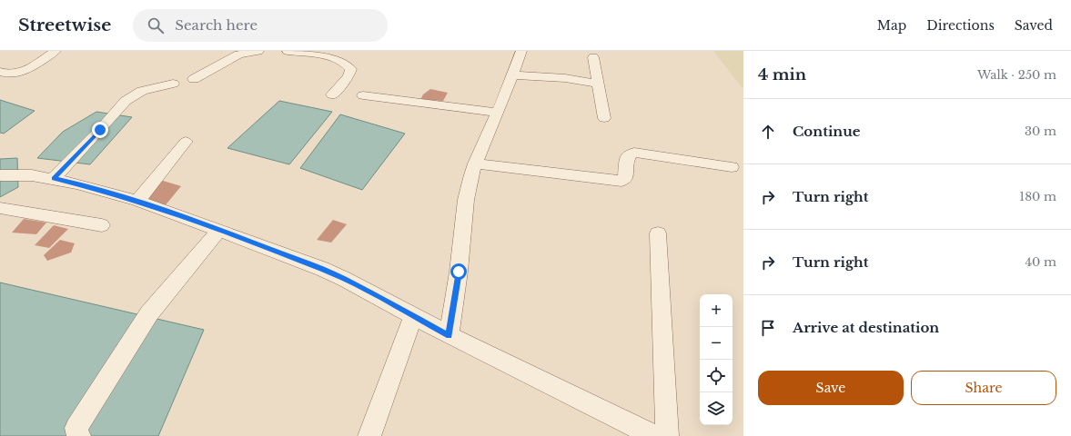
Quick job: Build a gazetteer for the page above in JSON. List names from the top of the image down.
{
  "page": {
    "header": "Streetwise",
    "search": "Search here",
    "nav": ["Map", "Directions", "Saved"],
    "heading": ["4 min", "Walk · 250 m"],
    "list": [
      ["Continue", "30 m"],
      ["Turn right", "180 m"],
      ["Turn right", "40 m"],
      "Arrive at destination"
    ],
    "map_buttons": ["+", "−"],
    "buttons": ["Save", "Share"]
  }
}
